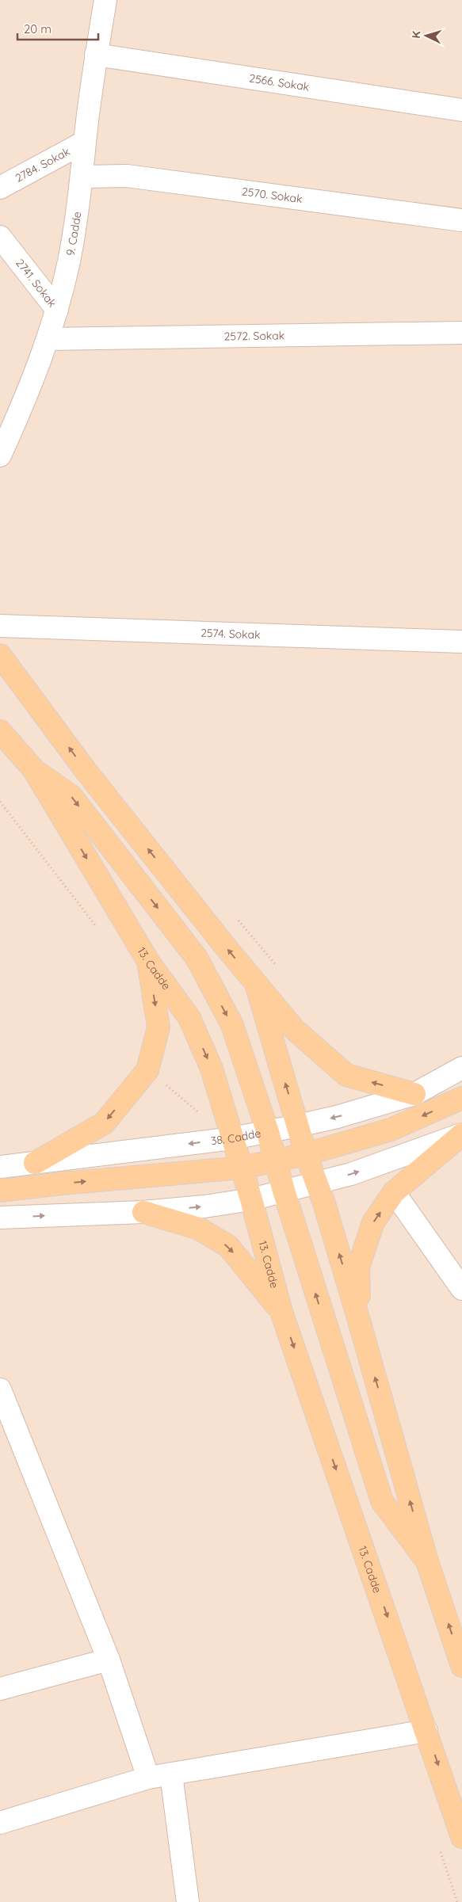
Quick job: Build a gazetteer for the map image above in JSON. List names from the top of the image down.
{
  "streets": {
    "main road": ["13. Cadde"],
    "street": [
      "2566. Sokak",
      "2784. Sokak",
      "2570. Sokak",
      "9. Cadde",
      "2741. Sokak",
      "2572. Sokak",
      "2574. Sokak",
      "38. Cadde"
    ]
  },
  "crossings": [
    ["2566. Sokak", "9. Cadde"],
    ["2784. Sokak", "9. Cadde"],
    ["2570. Sokak", "9. Cadde"],
    ["9. Cadde", "2741. Sokak"],
    ["9. Cadde", "2572. Sokak"],
    ["13. Cadde", "38. Cadde"]
  ],
  "scale_bar": "20 m",
  "north": "left"
}
